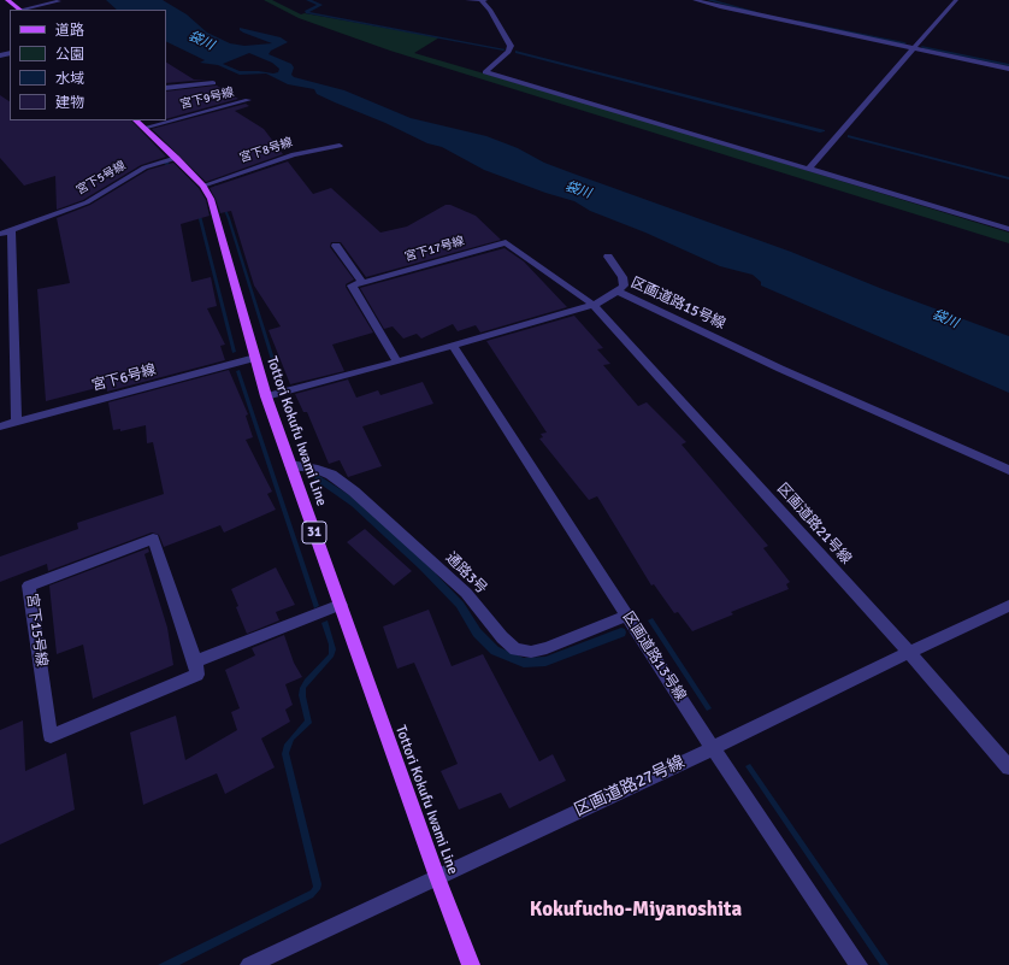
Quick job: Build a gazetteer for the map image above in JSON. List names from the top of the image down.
{
  "streets": {
    "main road": ["Tottori Kokufu Iwami Line", "31"],
    "street": [
      "宮下9号線",
      "宮下8号線",
      "宮下5号線",
      "宮下17号線",
      "区画道路15号線",
      "宮下6号線",
      "区画道路21号線",
      "通路3号",
      "宮下15号線",
      "区画道路13号線",
      "区画道路27号線"
    ]
  },
  "crossings": [
    ["宮下9号線", "Tottori Kokufu Iwami Line"],
    ["宮下8号線", "Tottori Kokufu Iwami Line"],
    ["宮下5号線", "Tottori Kokufu Iwami Line"],
    ["宮下17号線", "区画道路15号線"],
    ["宮下17号線", "区画道路21号線"],
    ["区画道路15号線", "Tottori Kokufu Iwami Line"],
    ["区画道路15号線", "区画道路21号線"],
    ["区画道路15号線", "区画道路13号線"],
    ["宮下6号線", "Tottori Kokufu Iwami Line"],
    ["Tottori Kokufu Iwami Line", "通路3号"],
    ["Tottori Kokufu Iwami Line", "区画道路27号線"],
    ["区画道路21号線", "区画道路27号線"],
    ["通路3号", "区画道路13号線"],
    ["区画道路13号線", "区画道路27号線"]
  ],
  "districts": ["Kokufucho-Miyanoshita"],
  "water": ["袋川"],
  "legend": [
    "道路",
    "公園",
    "水域",
    "建物"
  ]
}
